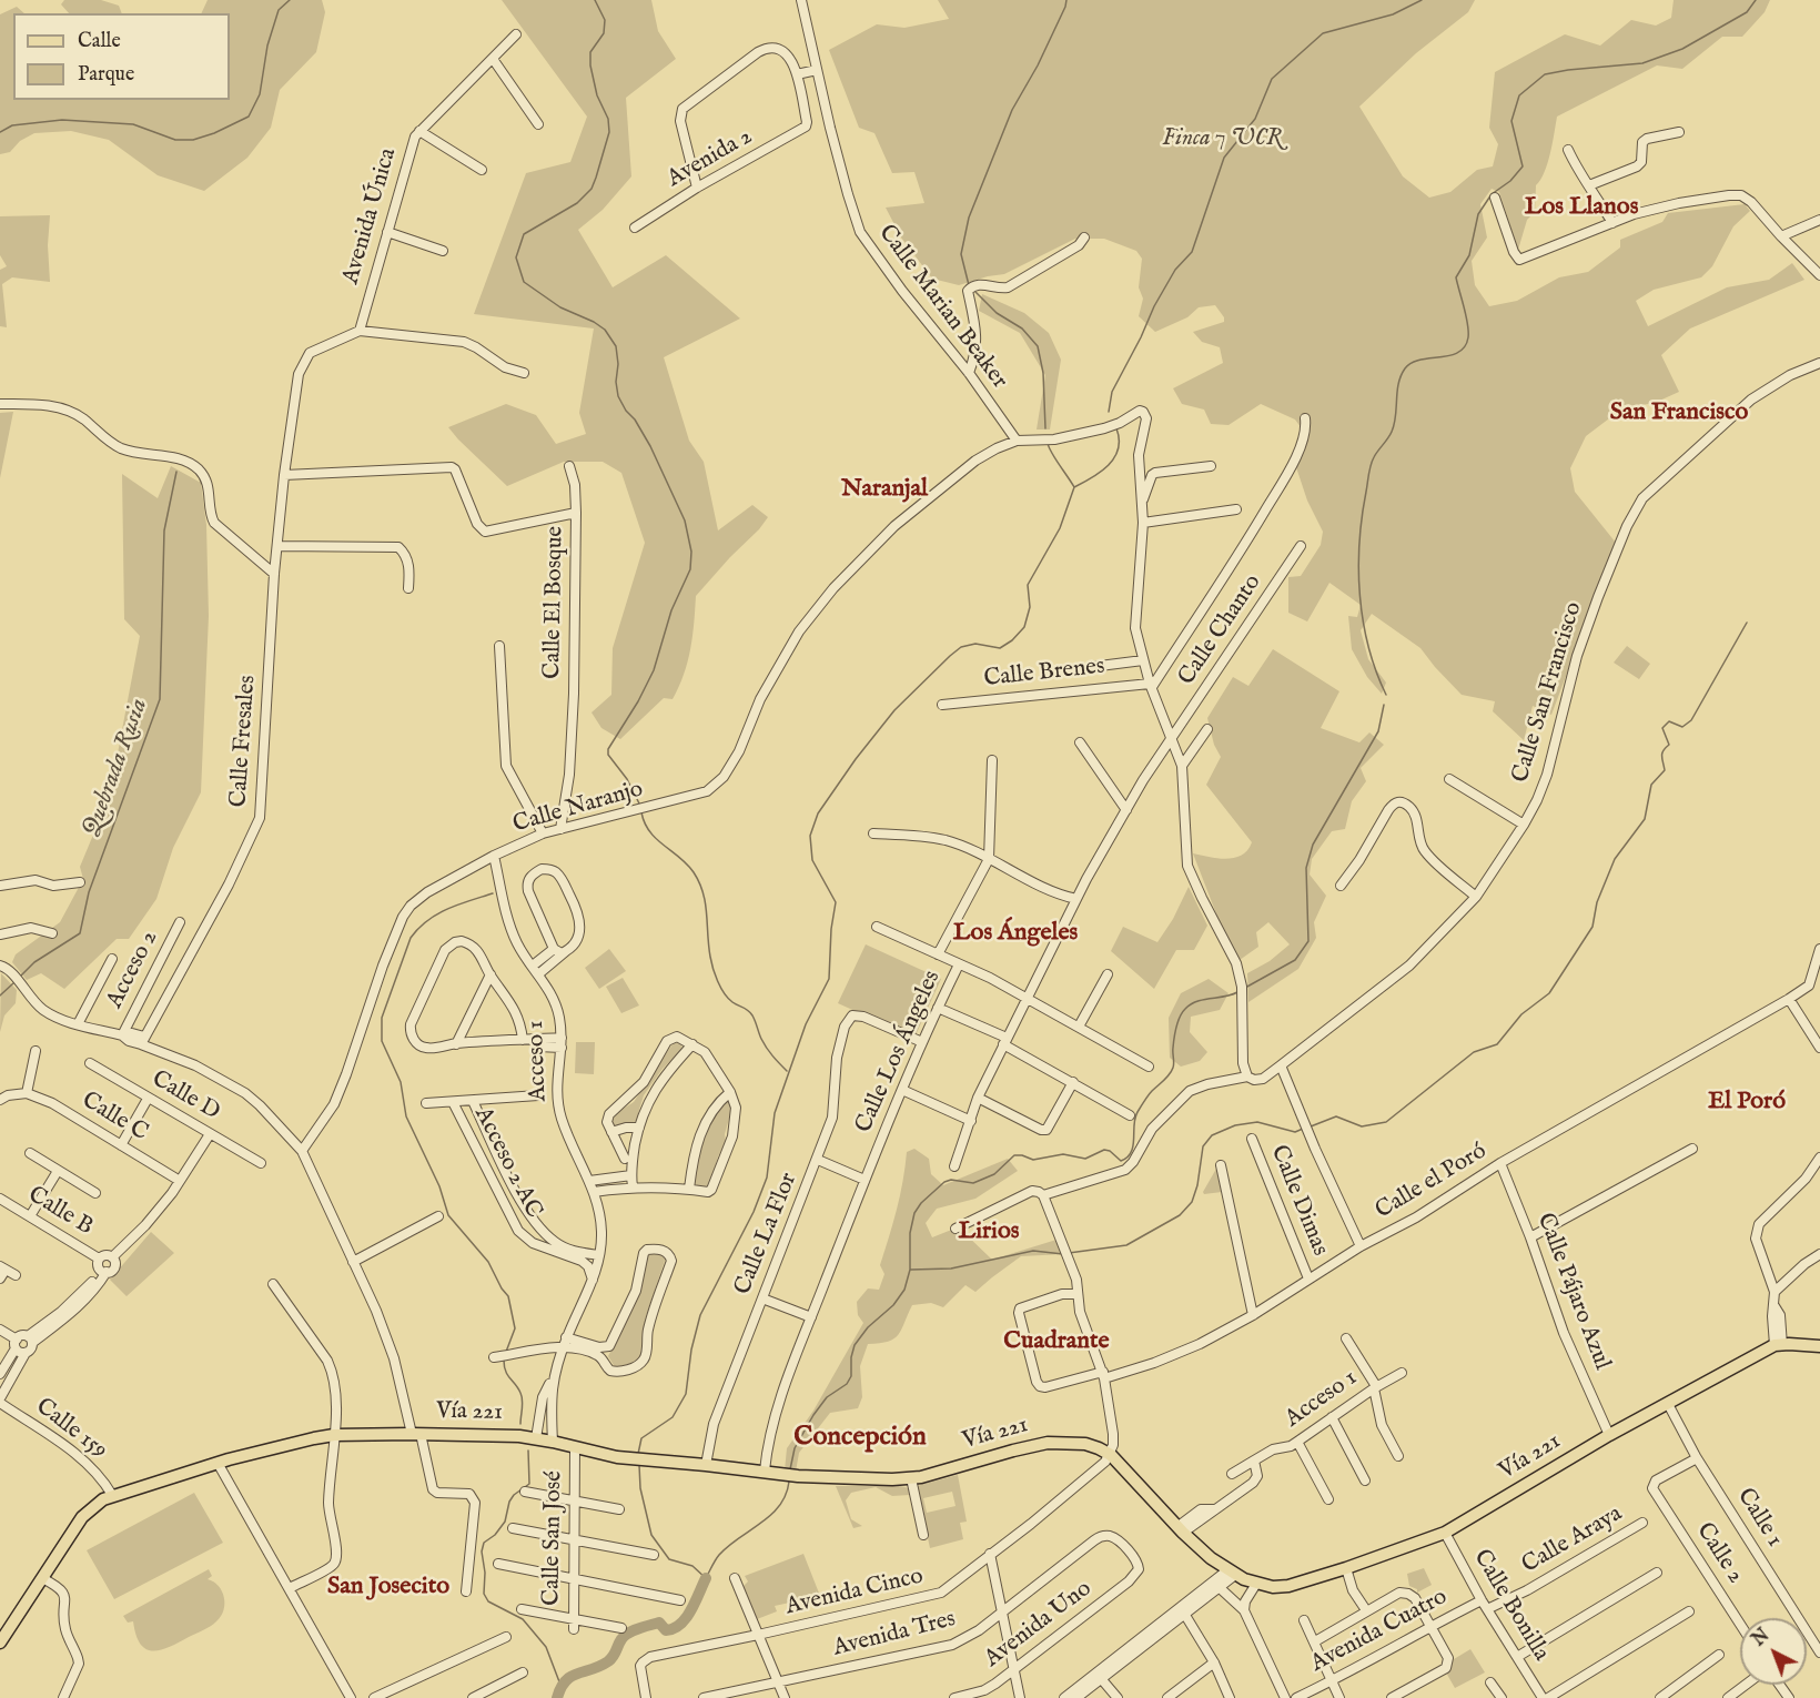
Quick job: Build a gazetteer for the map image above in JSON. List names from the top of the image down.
{
  "streets": {
    "main road": ["Vía 221"],
    "street": [
      "Avenida 2",
      "Avenida Única",
      "Calle Marian Beaker",
      "Calle El Bosque",
      "Calle Chanto",
      "Calle Brenes",
      "Calle San Francisco",
      "Calle Fresales",
      "Calle Naranjo",
      "Acceso 2",
      "Calle Los Ángeles",
      "Acceso 1",
      "Calle D",
      "Calle C",
      "Acceso 2 AC",
      "Calle el Poró",
      "Calle Dimas",
      "Calle B",
      "Calle La Flor",
      "Calle Pájaro Azul",
      "Calle 159",
      "Calle 1",
      "Calle San José",
      "Calle Araya",
      "Calle 2",
      "Avenida Cinco",
      "Calle Bonilla",
      "Avenida Uno",
      "Avenida Cuatro",
      "Avenida Tres"
    ]
  },
  "crossings": [
    ["Avenida Única", "Calle Fresales"],
    ["Calle Marian Beaker", "Calle Naranjo"],
    ["Calle El Bosque", "Calle Fresales"],
    ["Calle El Bosque", "Calle Naranjo"],
    ["Calle Naranjo", "Acceso 1"],
    ["Calle Los Ángeles", "Calle La Flor"],
    ["Calle Los Ángeles", "Vía 221"],
    ["Acceso 1", "Acceso 2 AC"],
    ["Acceso 1", "Vía 221"],
    ["Calle el Poró", "Calle Dimas"],
    ["Calle el Poró", "Calle Pájaro Azul"],
    ["Calle La Flor", "Vía 221"],
    ["Calle Pájaro Azul", "Vía 221"],
    ["Vía 221", "Calle 159"],
    ["Vía 221", "Calle 1"],
    ["Vía 221", "Calle San José"],
    ["Vía 221", "Avenida Cinco"],
    ["Vía 221", "Calle Bonilla"],
    ["Calle 1", "Calle 2"],
    ["Calle Araya", "Calle Bonilla"],
    ["Calle Araya", "Avenida Cuatro"],
    ["Calle Bonilla", "Avenida Cuatro"],
    ["Avenida Uno", "Avenida Tres"]
  ],
  "districts": [
    "Los Llanos",
    "San Francisco",
    "Naranjal",
    "Los Ángeles",
    "El Poró",
    "Lirios",
    "Cuadrante",
    "Concepción",
    "San Josecito"
  ],
  "water": ["Quebrada Rusia"],
  "parks": ["Finca 7 UCR"],
  "legend": ["Calle", "Parque"],
  "north": "top left"
}
